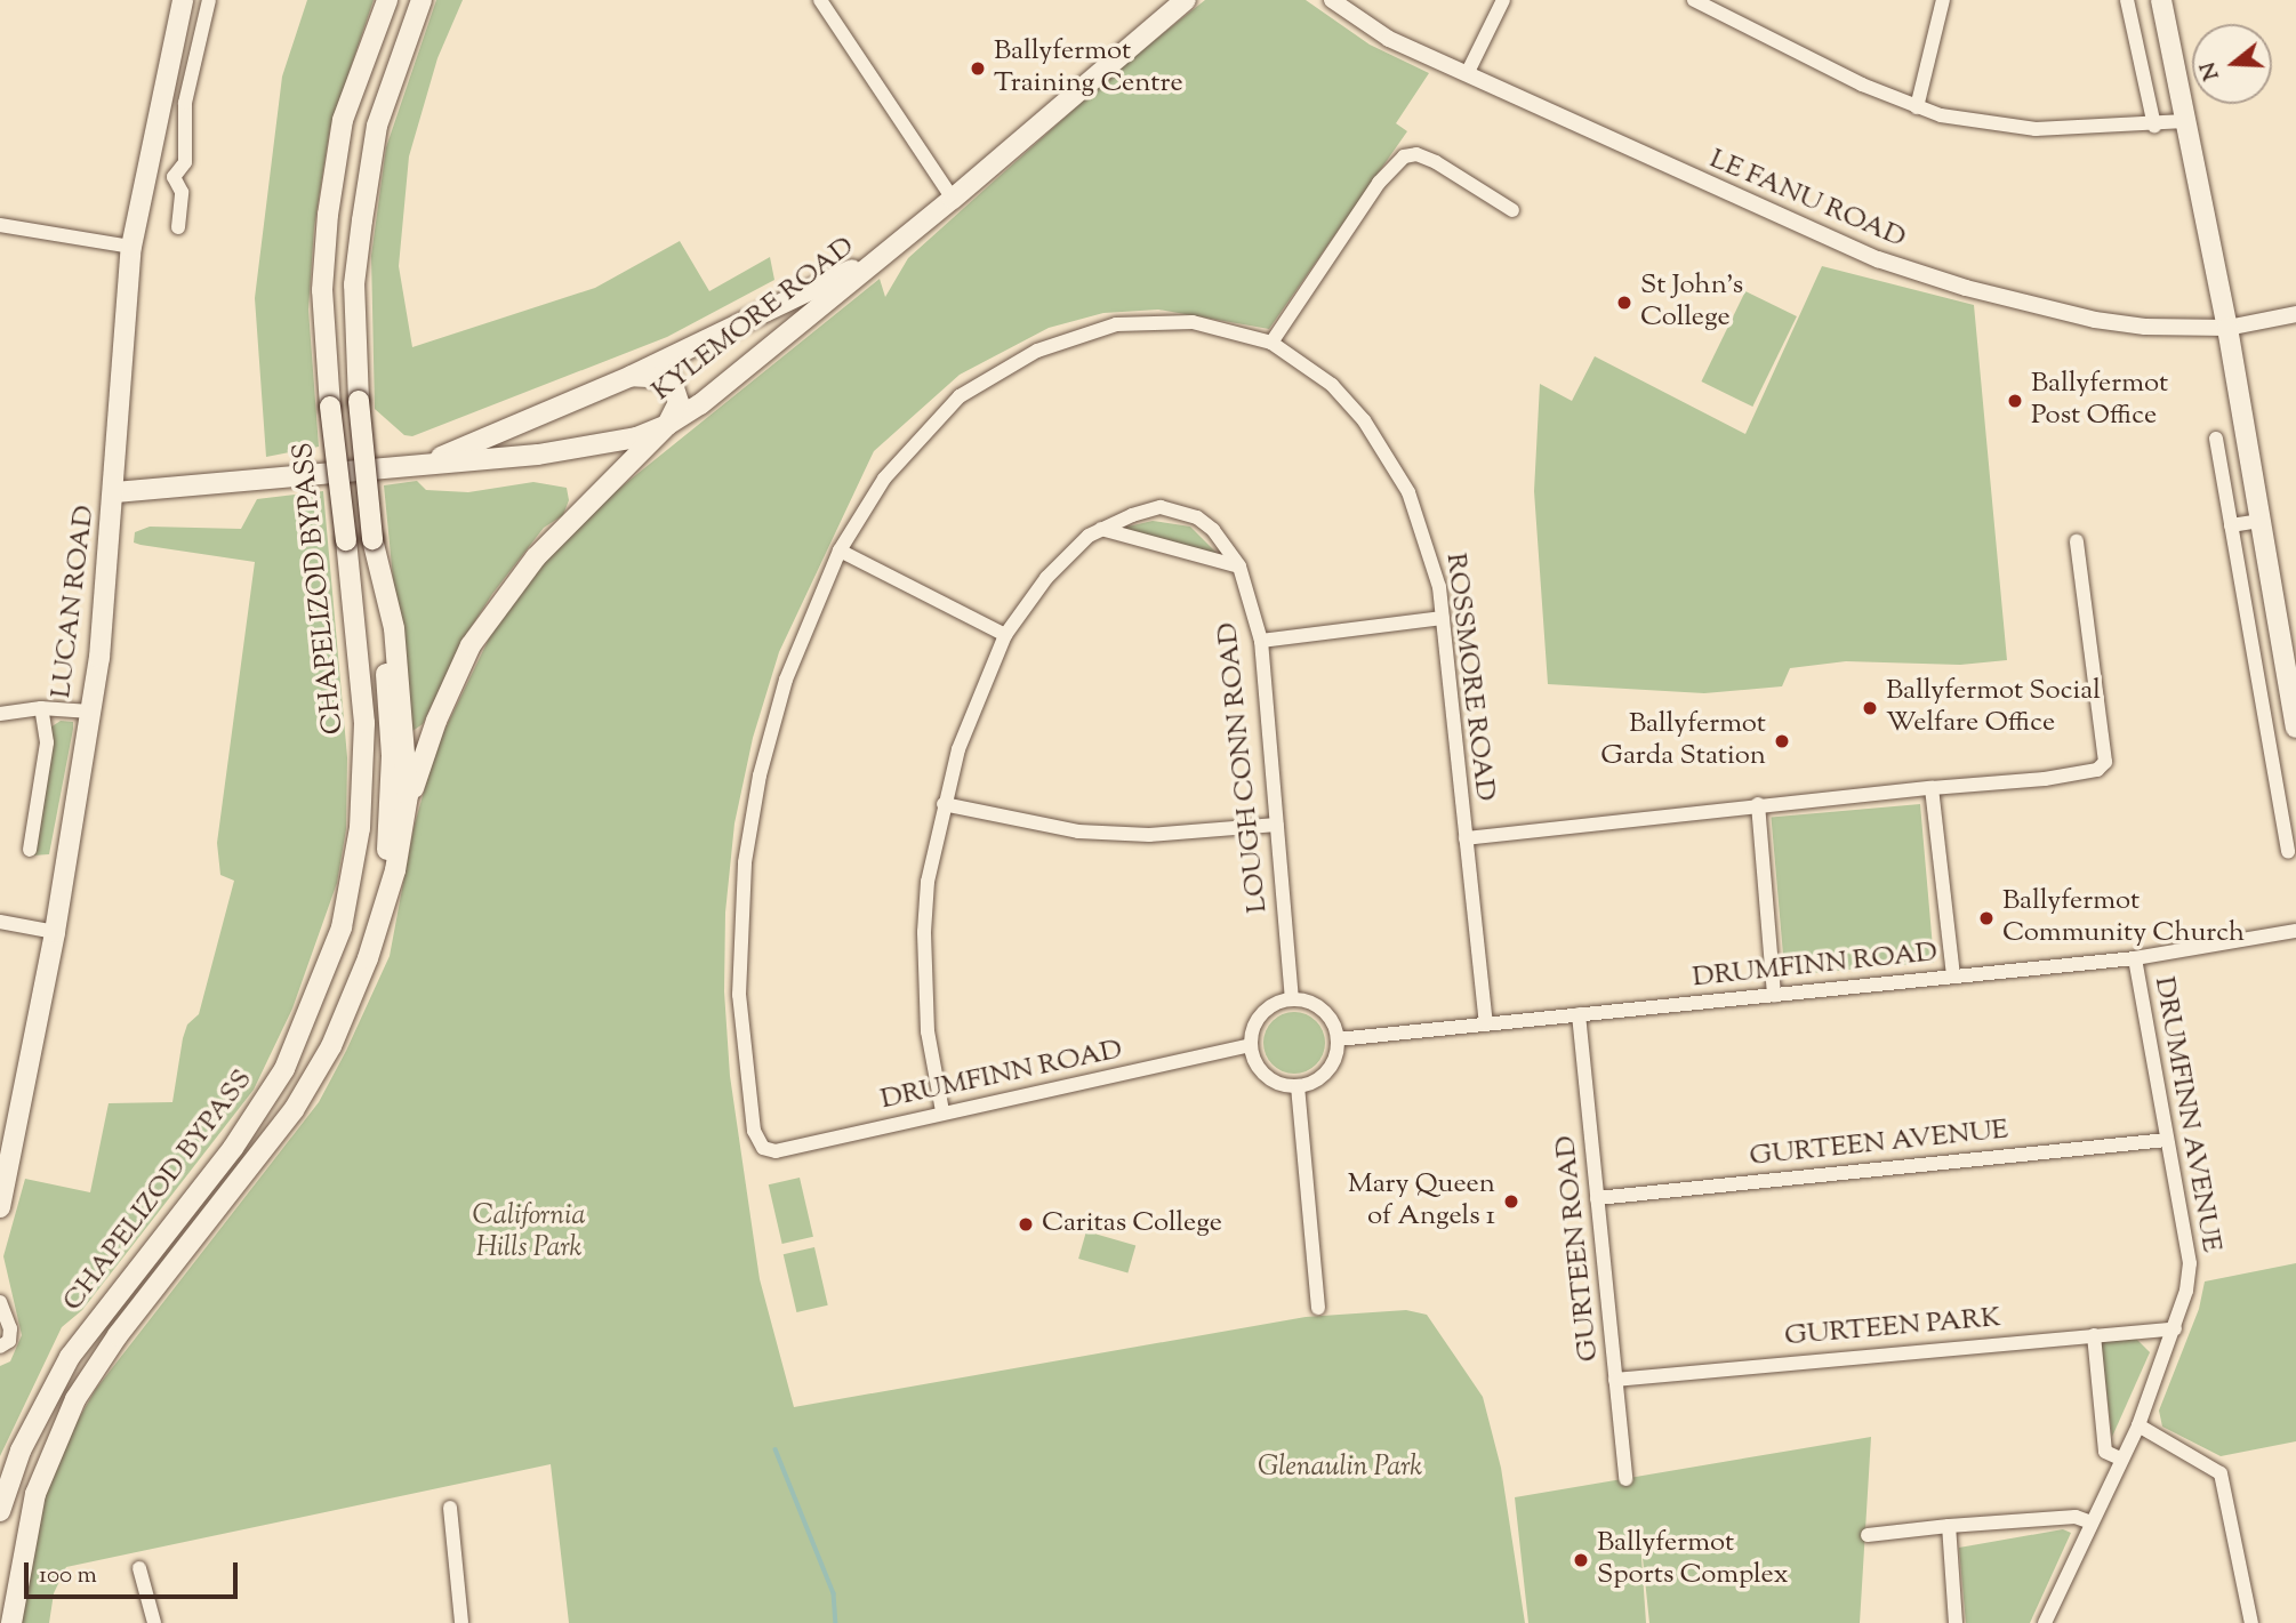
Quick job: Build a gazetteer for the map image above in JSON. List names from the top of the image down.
{
  "streets": {
    "main road": ["KYLEMORE ROAD", "CHAPELIZOD BYPASS", "LUCAN ROAD"],
    "street": [
      "LE FANU ROAD",
      "ROSSMORE ROAD",
      "LOUGH CONN ROAD",
      "DRUMFINN ROAD",
      "DRUMFINN AVENUE",
      "GURTEEN AVENUE",
      "GURTEEN ROAD",
      "GURTEEN PARK"
    ]
  },
  "crossings": [
    ["KYLEMORE ROAD", "LUCAN ROAD"],
    ["ROSSMORE ROAD", "DRUMFINN ROAD"],
    ["LOUGH CONN ROAD", "DRUMFINN ROAD"],
    ["DRUMFINN ROAD", "DRUMFINN AVENUE"],
    ["DRUMFINN ROAD", "GURTEEN ROAD"],
    ["DRUMFINN AVENUE", "GURTEEN AVENUE"],
    ["DRUMFINN AVENUE", "GURTEEN PARK"],
    ["GURTEEN AVENUE", "GURTEEN ROAD"],
    ["GURTEEN ROAD", "GURTEEN PARK"]
  ],
  "parks": ["California Hills Park", "Glenaulin Park"],
  "places": [
    "Ballyfermot Training Centre",
    "St John's College",
    "Ballyfermot Post Office",
    "Ballyfermot Social Welfare Office",
    "Ballyfermot Garda Station",
    "Ballyfermot Community Church",
    "Mary Queen of Angels 1",
    "Caritas College",
    "Ballyfermot Sports Complex"
  ],
  "scale_bar": "100 m",
  "north": "left"
}
